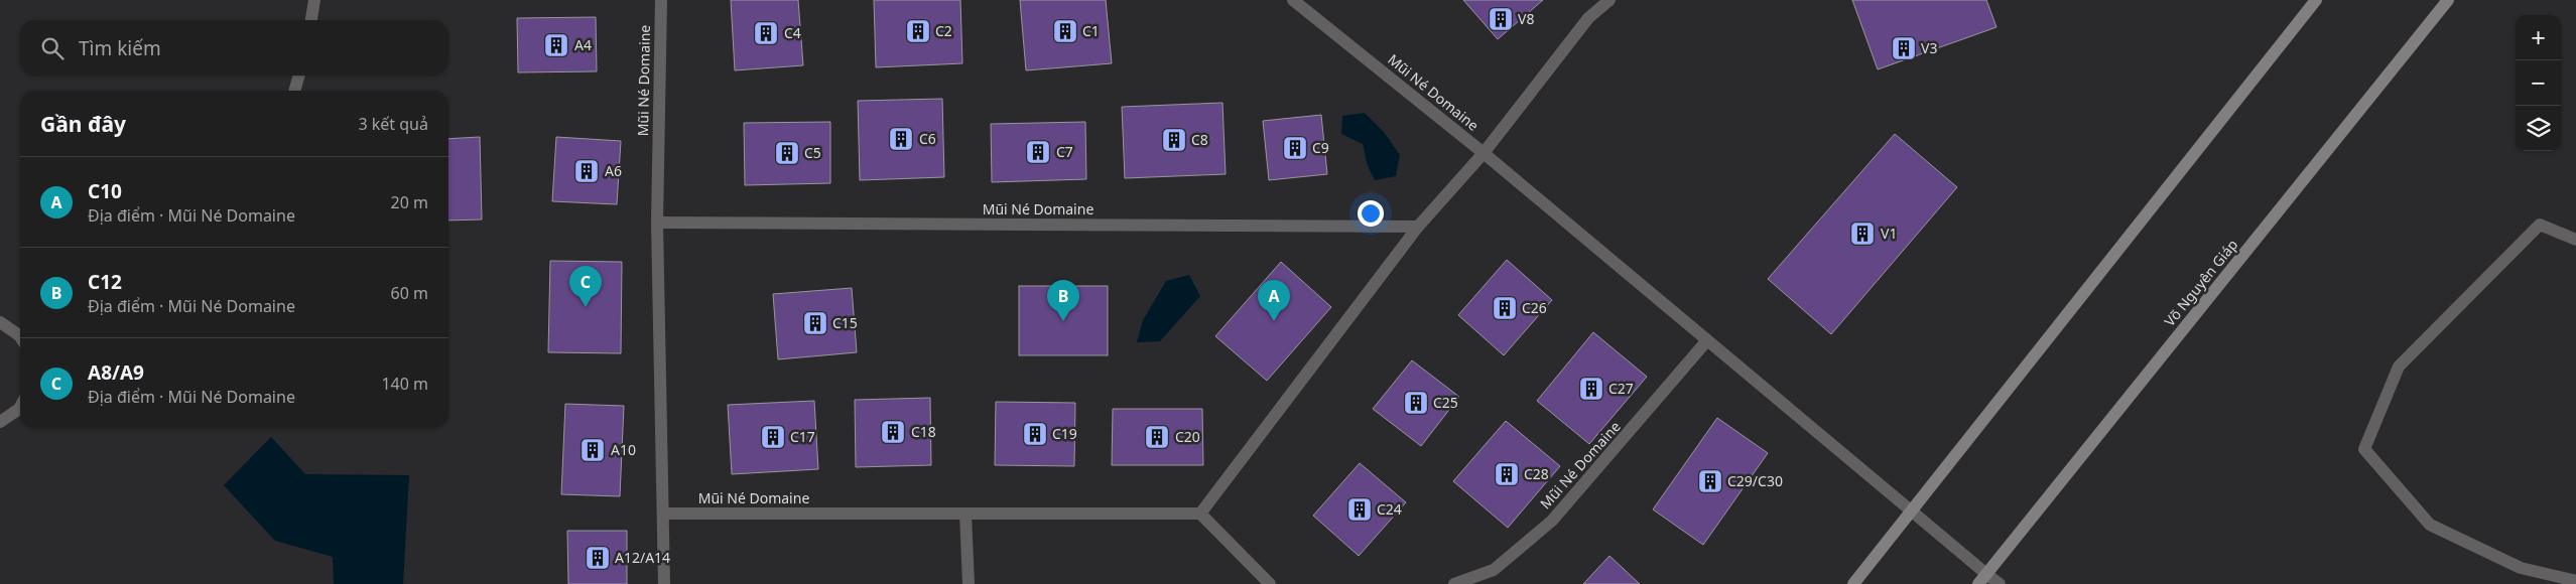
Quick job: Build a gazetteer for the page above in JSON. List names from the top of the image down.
{
  "streets": {
    "main road": ["Võ Nguyên Giáp"],
    "street": ["Mũi Né Domaine"]
  },
  "crossings": [
    ["Mũi Né Domaine", "Võ Nguyên Giáp"]
  ],
  "places": {
    "building": [
      "V8",
      "C2",
      "C1",
      "C4",
      "A4",
      "V3",
      "C6",
      "C8",
      "C9",
      "C7",
      "C5",
      "A6",
      "V1",
      "C26",
      "C15",
      "C27",
      "C25",
      "C18",
      "C19",
      "C17",
      "C20",
      "A10",
      "C28",
      "C29/C30",
      "C24",
      "A12/A14"
    ]
  },
  "page": {
    "map_buttons": ["+", "−"],
    "search": "Tìm kiếm",
    "heading": ["Gần đây", "3 kết quả"],
    "list": [
      {
        "mark": "A",
        "name": "C10",
        "note": "Địa điểm · Mũi Né Domaine",
        "value": "20 m"
      },
      {
        "mark": "B",
        "name": "C12",
        "note": "Địa điểm · Mũi Né Domaine",
        "value": "60 m"
      },
      {
        "mark": "C",
        "name": "A8/A9",
        "note": "Địa điểm · Mũi Né Domaine",
        "value": "140 m"
      }
    ],
    "pins": ["C", "A", "B"]
  }
}
